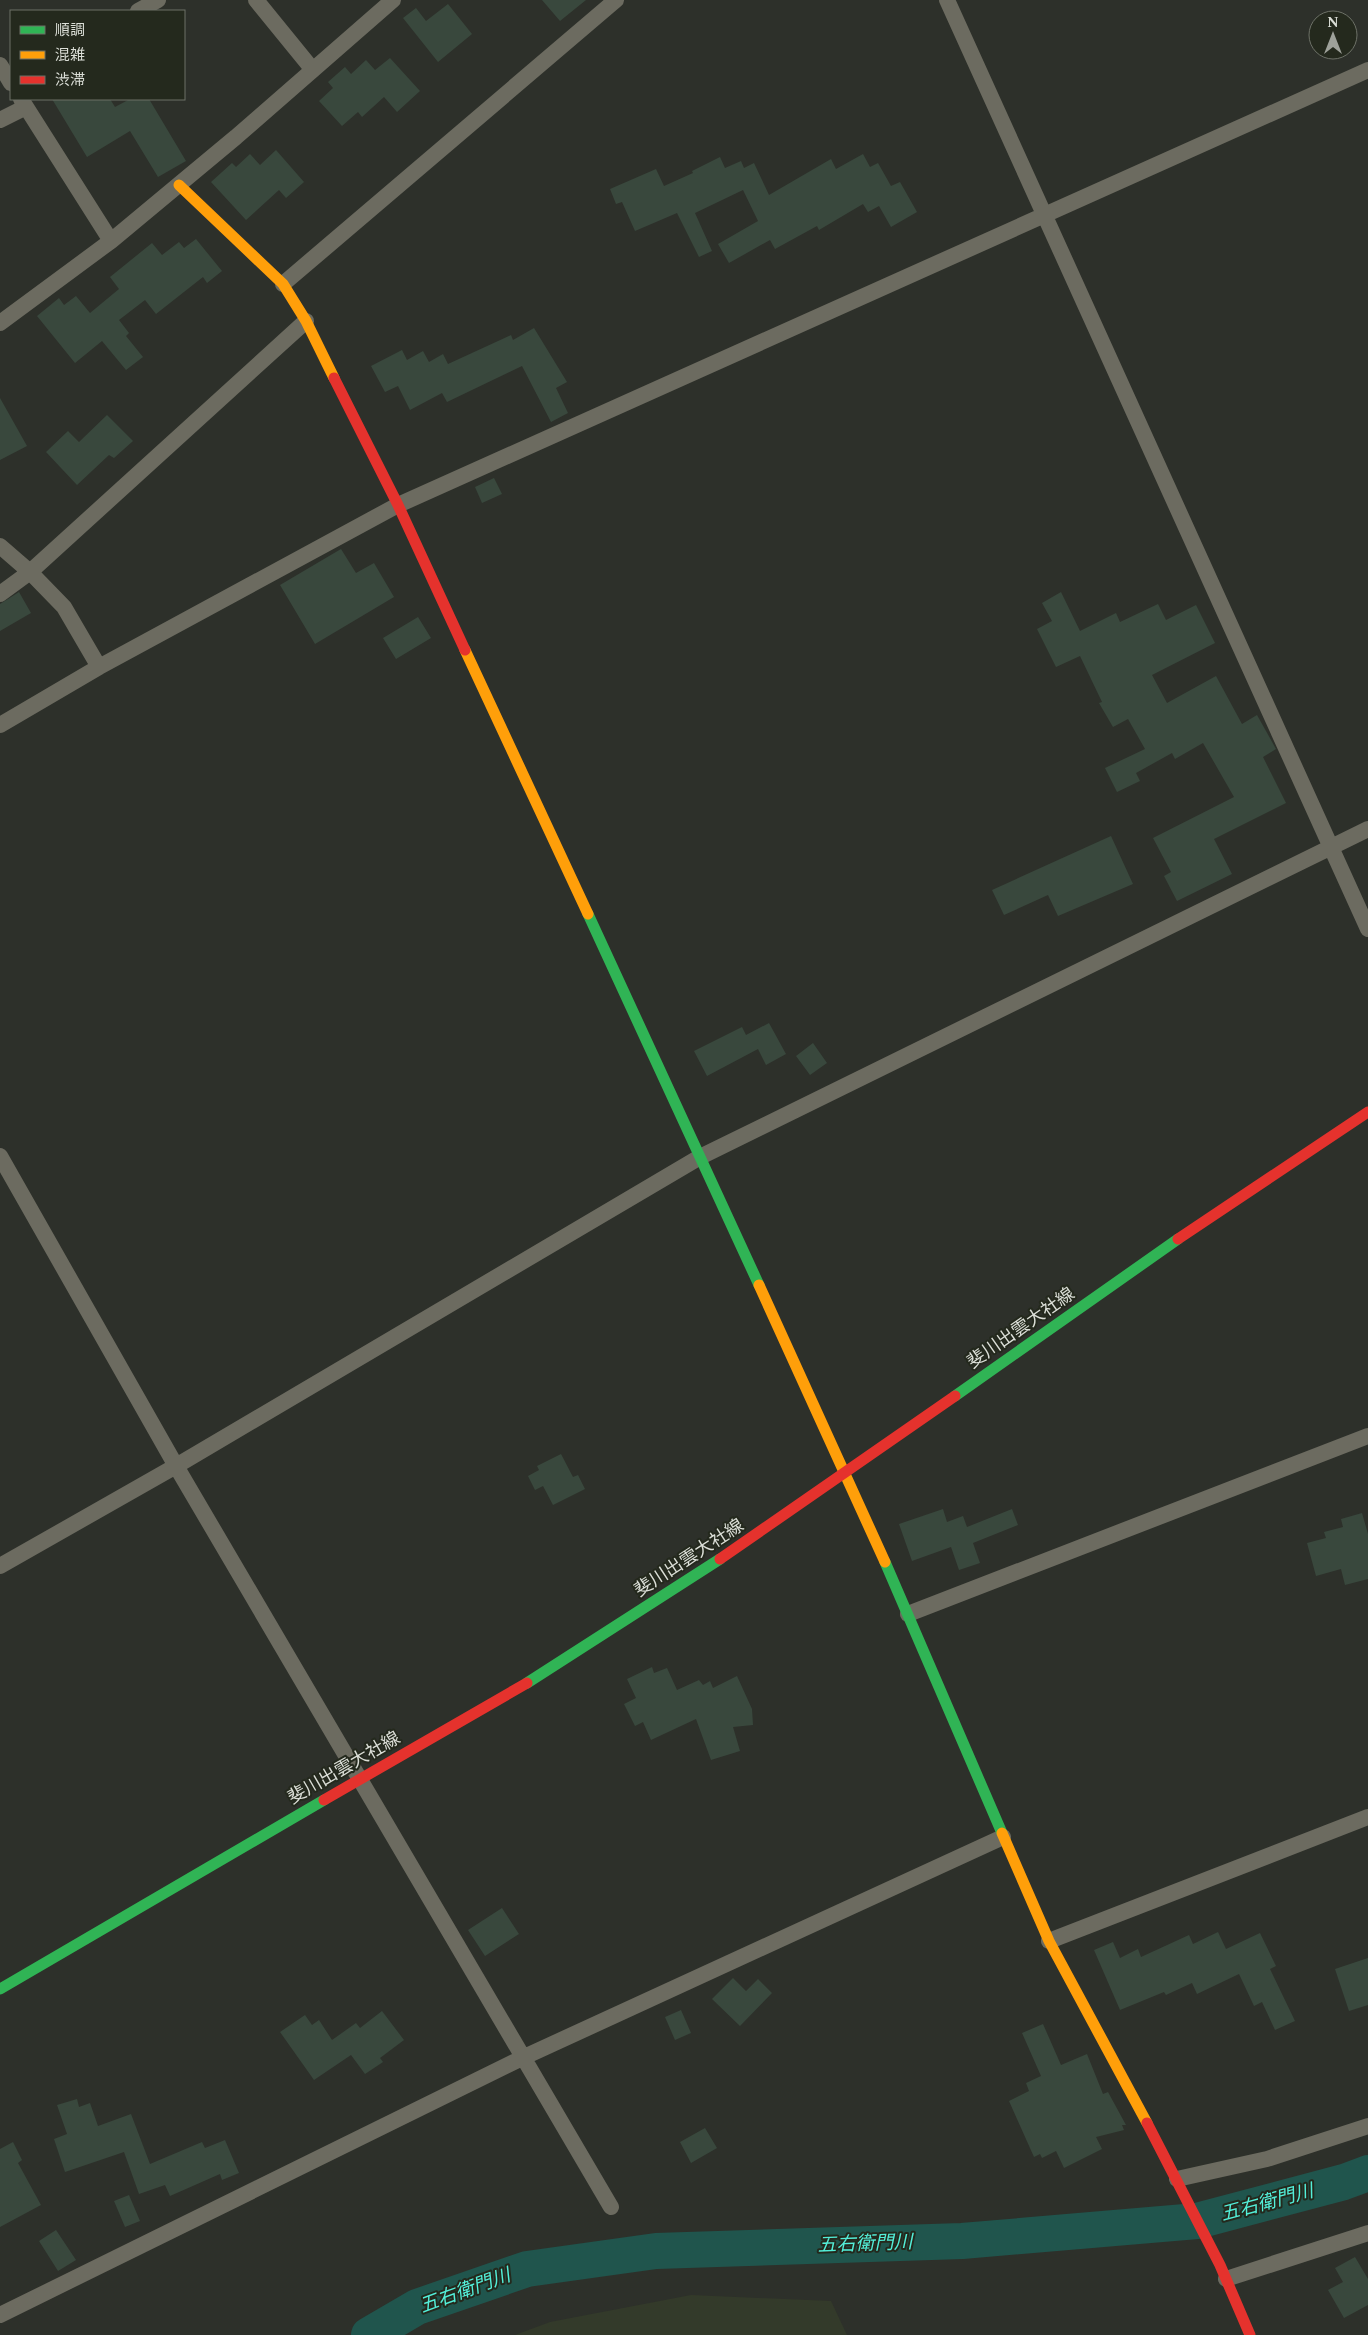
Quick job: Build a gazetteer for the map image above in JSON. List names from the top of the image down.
{
  "streets": {
    "street": ["斐川出雲大社線"]
  },
  "water": ["五右衛門川"],
  "legend": ["順調", "混雑", "渋滞"],
  "north": "top"
}
